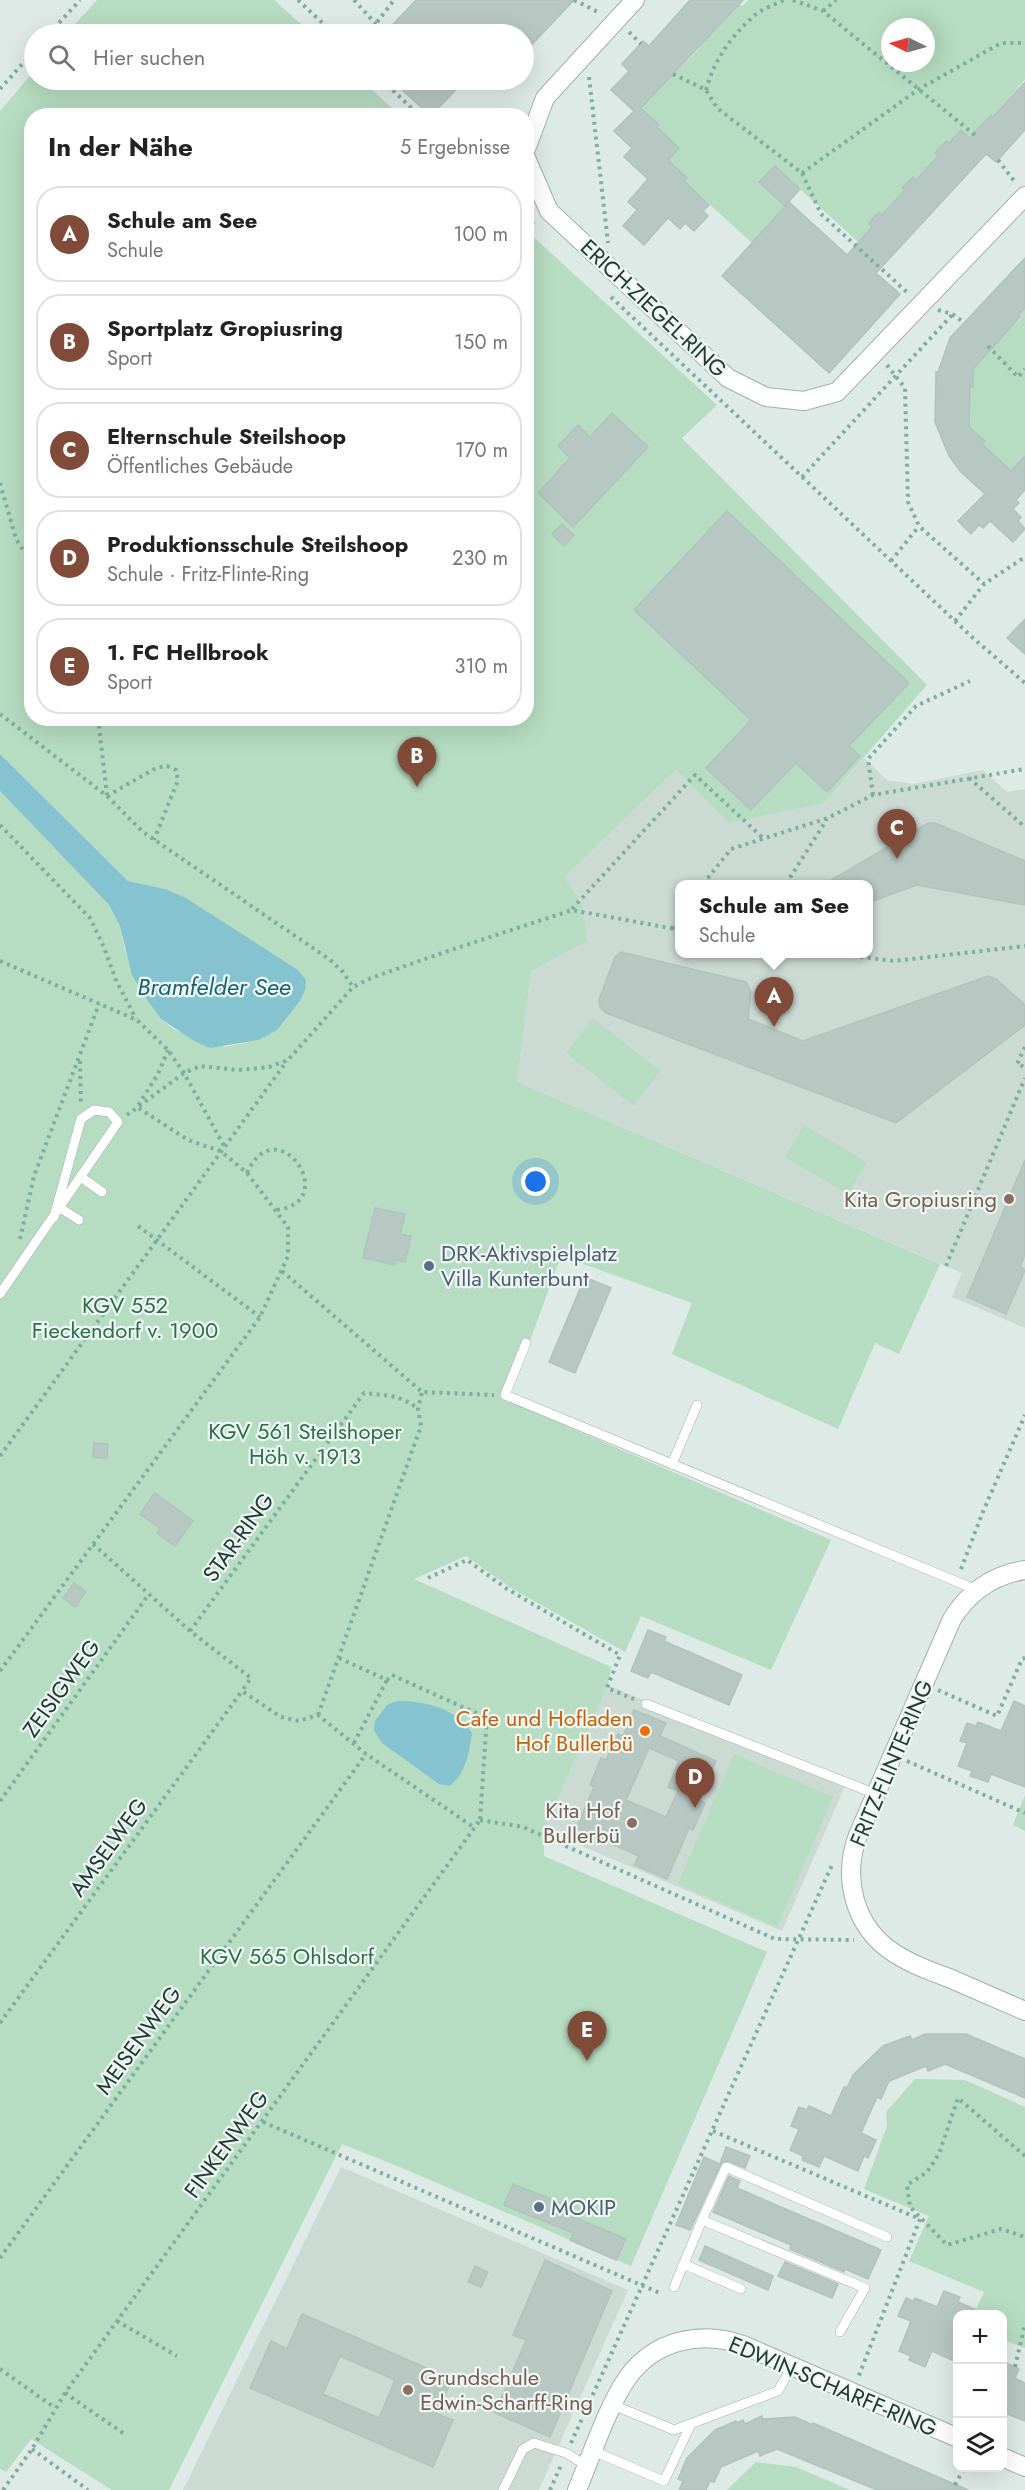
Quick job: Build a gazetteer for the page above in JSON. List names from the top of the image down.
{
  "streets": {
    "street": ["ERICH-ZIEGEL-RING", "FRITZ-FLINTE-RING", "EDWIN-SCHARFF-RING"],
    "path": [
      "STAR-RING",
      "ZEISIGWEG",
      "AMSELWEG",
      "MEISENWEG",
      "FINKENWEG"
    ]
  },
  "water": ["Bramfelder See"],
  "parks": ["KGV 552 Fieckendorf v. 1900", "KGV 561 Steilshoper Höh v. 1913", "KGV 565 Ohlsdorf"],
  "places": [
    "Kita Gropiusring",
    "DRK-Aktivspielplatz Villa Kunterbunt",
    "Cafe und Hofladen Hof Bullerbü",
    "Kita Hof Bullerbü",
    "MOKIP",
    "Grundschule Edwin-Scharff-Ring"
  ],
  "north": "left",
  "page": {
    "search": "Hier suchen",
    "heading": ["In der Nähe", "5 Ergebnisse"],
    "list": [
      {
        "mark": "A",
        "name": "Schule am See",
        "note": "Schule",
        "value": "100 m"
      },
      {
        "mark": "B",
        "name": "Sportplatz Gropiusring",
        "note": "Sport",
        "value": "150 m"
      },
      {
        "mark": "C",
        "name": "Elternschule Steilshoop",
        "note": "Öffentliches Gebäude",
        "value": "170 m"
      },
      {
        "mark": "D",
        "name": "Produktionsschule Steilshoop",
        "note": "Schule · Fritz-Flinte-Ring",
        "value": "230 m"
      },
      {
        "mark": "E",
        "name": "1. FC Hellbrook",
        "note": "Sport",
        "value": "310 m"
      }
    ],
    "pins": [
      "B",
      "C",
      "A",
      "D",
      "E"
    ],
    "popup": ["Schule am See", "Schule"],
    "map_buttons": ["+", "−"]
  }
}
